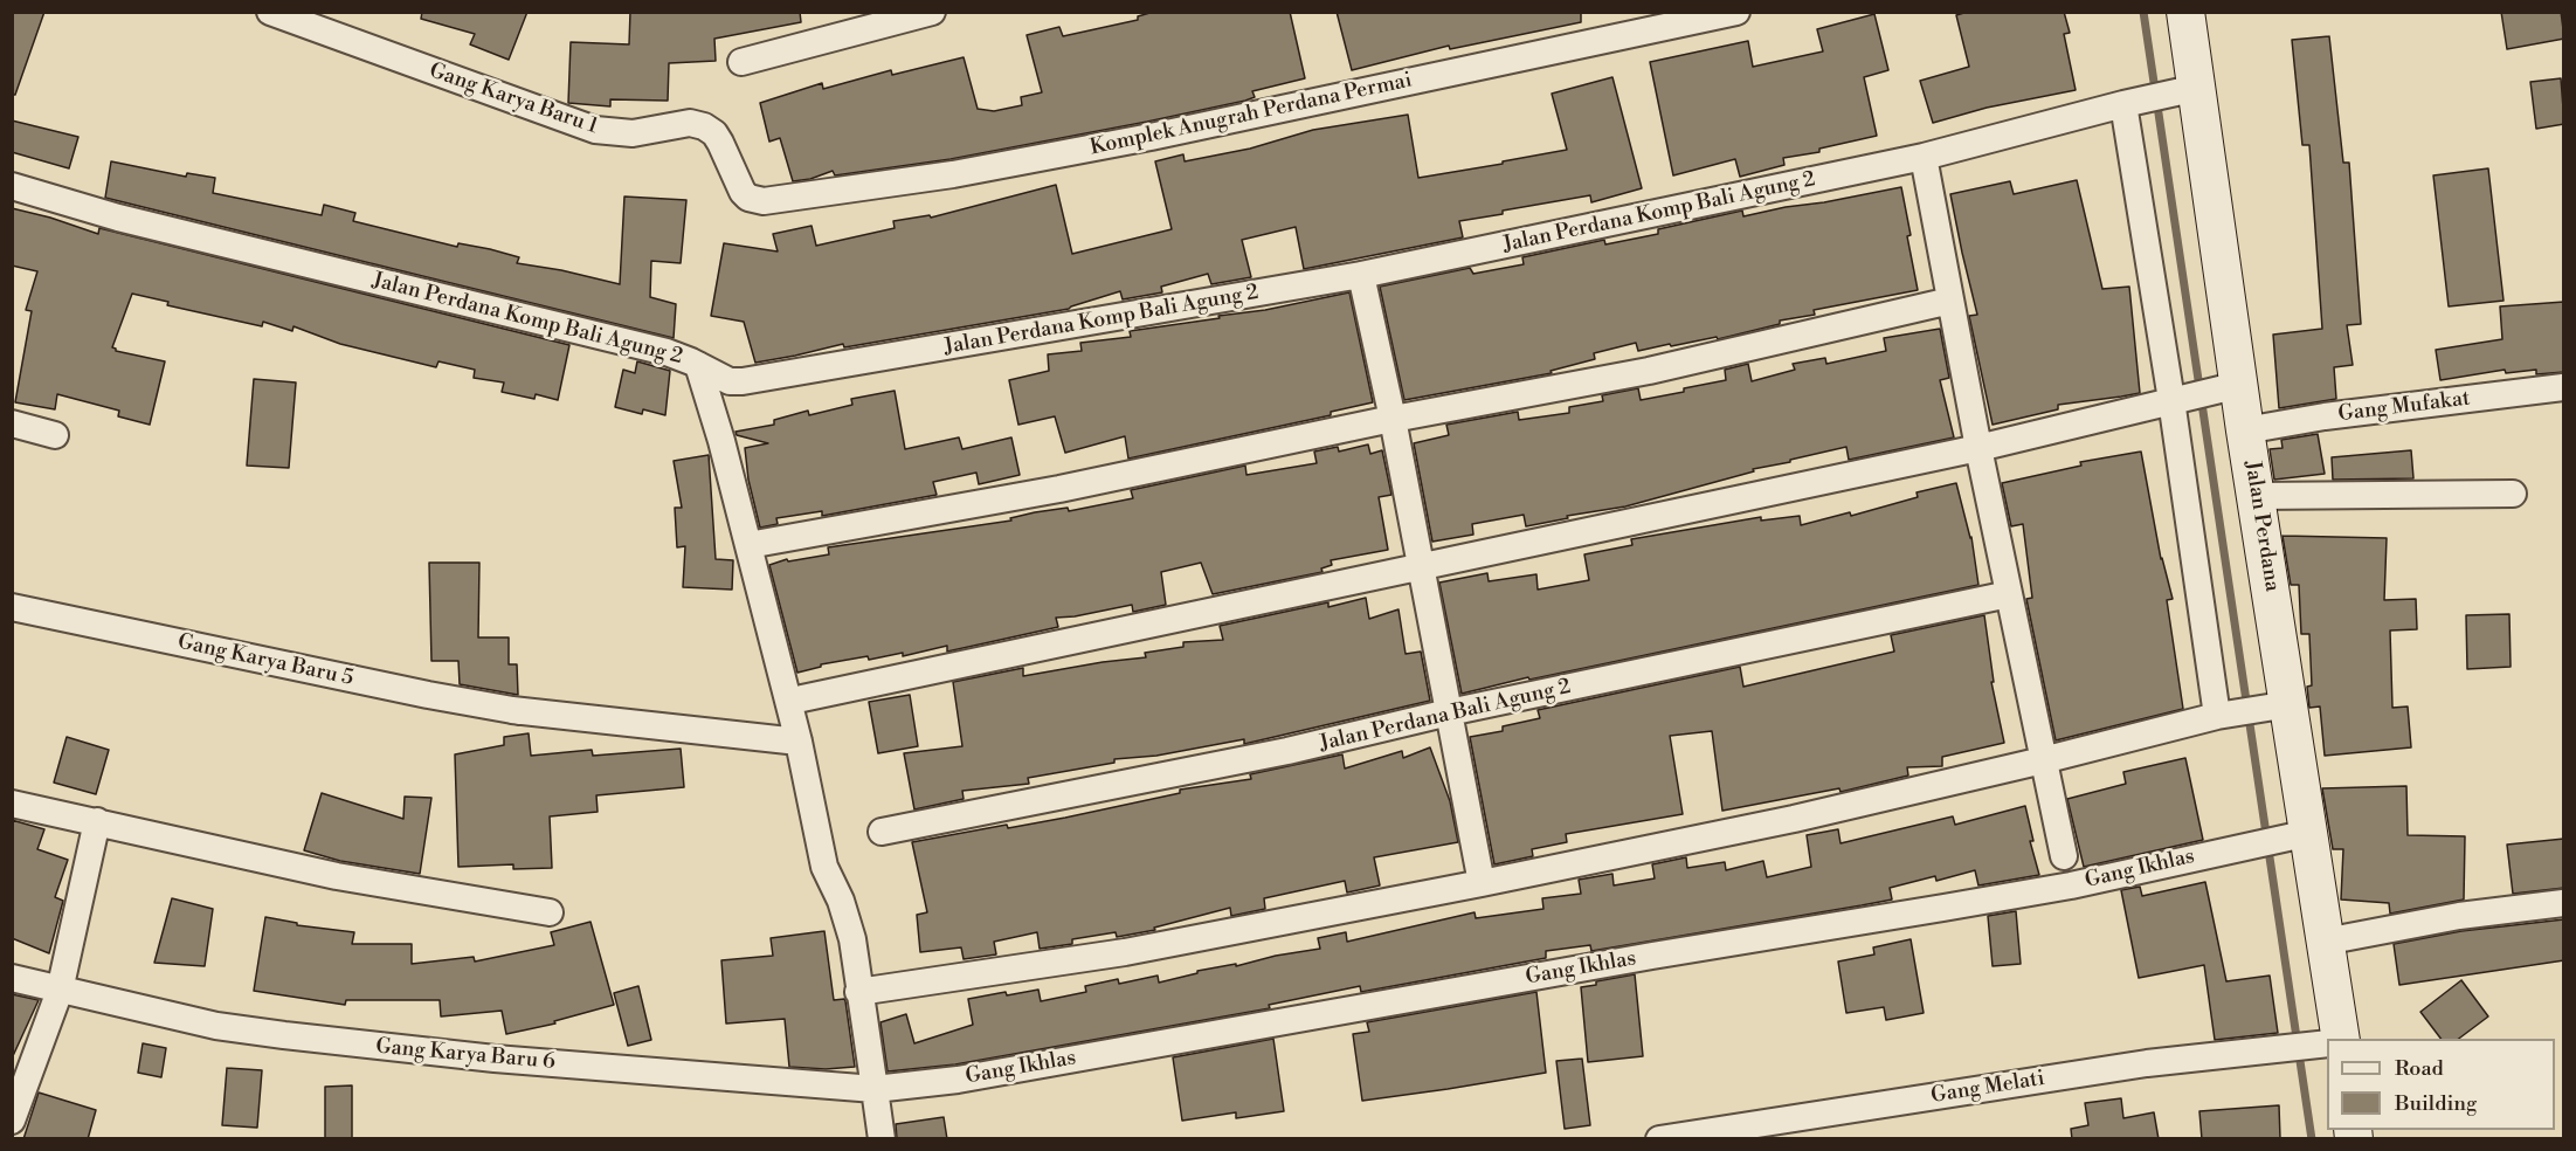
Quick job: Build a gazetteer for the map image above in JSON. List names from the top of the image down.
{
  "streets": {
    "street": [
      "Gang Karya Baru 1",
      "Komplek Anugrah Perdana Permai",
      "Jalan Perdana Komp Bali Agung 2",
      "Gang Mufakat",
      "Jalan Perdana",
      "Gang Karya Baru 5",
      "Jalan Perdana Bali Agung 2",
      "Gang Ikhlas",
      "Gang Karya Baru 6",
      "Gang Melati"
    ]
  },
  "crossings": [
    ["Gang Karya Baru 1", "Komplek Anugrah Perdana Permai"],
    ["Jalan Perdana Komp Bali Agung 2", "Jalan Perdana"],
    ["Gang Mufakat", "Jalan Perdana"],
    ["Jalan Perdana", "Gang Ikhlas"],
    ["Gang Ikhlas", "Gang Karya Baru 6"]
  ],
  "legend": ["Road", "Building"]
}
